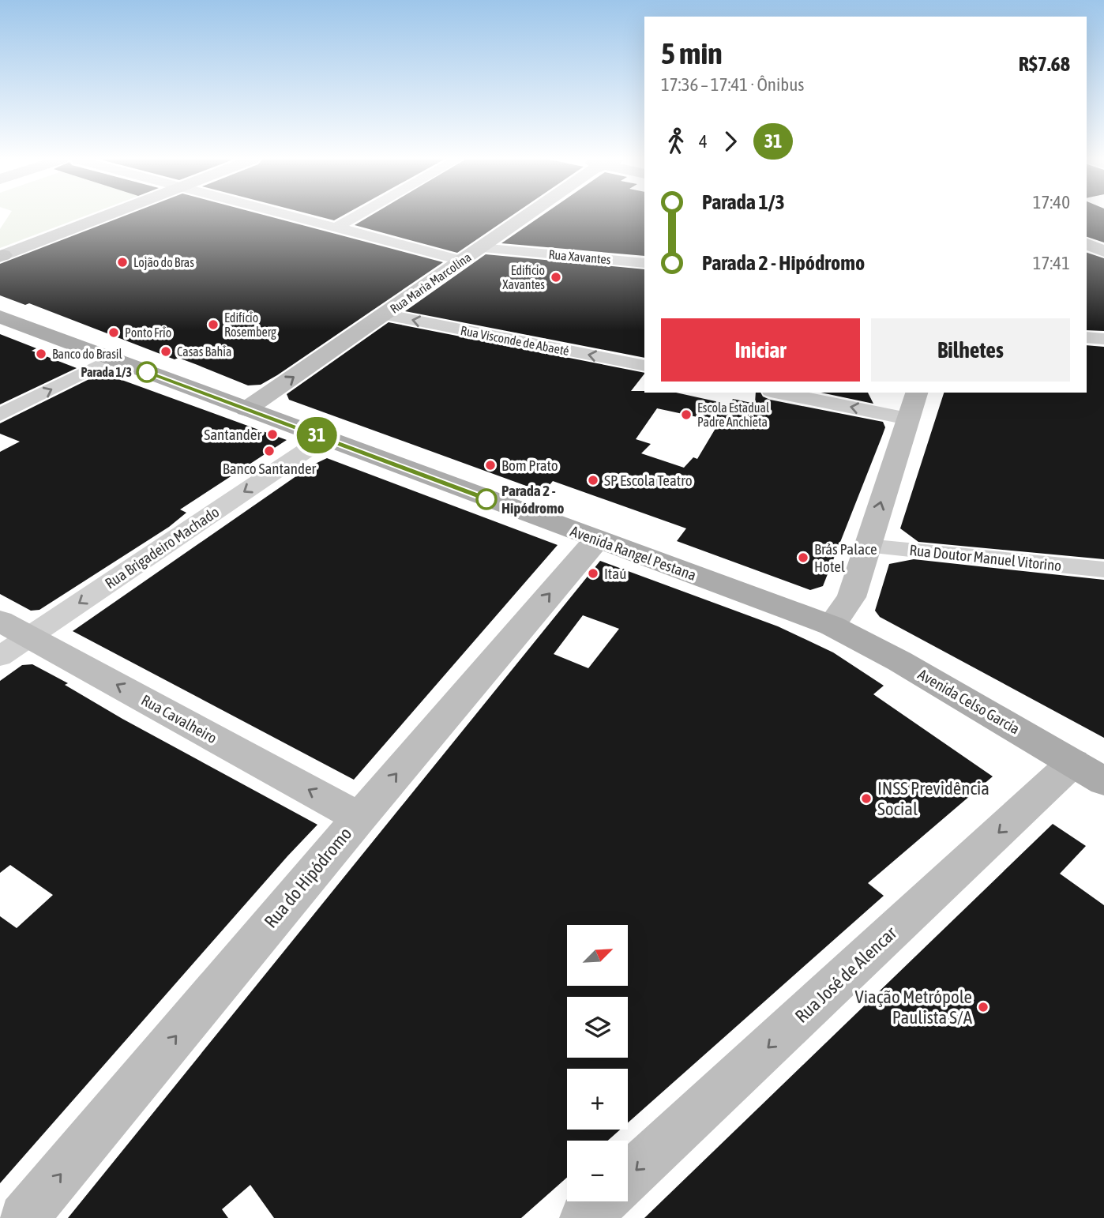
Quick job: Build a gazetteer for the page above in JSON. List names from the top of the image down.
{
  "streets": {
    "main road": ["Avenida Rangel Pestana", "Avenida Celso Garcia"],
    "street": [
      "Rua Xavantes",
      "Rua Maria Marcolina",
      "Rua Visconde de Abaeté",
      "Rua Brigadeiro Machado",
      "Rua Doutor Manuel Vitorino",
      "Rua Cavalheiro",
      "Rua do Hipódromo",
      "Rua José de Alencar"
    ]
  },
  "crossings": [
    ["Rua Xavantes", "Rua Maria Marcolina"],
    ["Rua Maria Marcolina", "Rua Visconde de Abaeté"],
    ["Rua Maria Marcolina", "Avenida Rangel Pestana"],
    ["Rua Brigadeiro Machado", "Avenida Rangel Pestana"],
    ["Rua Brigadeiro Machado", "Rua Cavalheiro"],
    ["Avenida Rangel Pestana", "Avenida Celso Garcia"],
    ["Avenida Rangel Pestana", "Rua do Hipódromo"],
    ["Avenida Celso Garcia", "Rua José de Alencar"],
    ["Rua Cavalheiro", "Rua do Hipódromo"]
  ],
  "one_way": [
    "Rua Maria Marcolina",
    "Rua Visconde de Abaeté",
    "Rua Cavalheiro",
    "Rua do Hipódromo",
    "Rua José de Alencar"
  ],
  "places": [
    "Lojão do Bras",
    "Edificio Xavantes",
    "Edifício Rosemberg",
    "Ponto Frio",
    "Casas Bahia",
    "Banco do Brasil",
    "Parada 1/3",
    "Escola Estadual Padre Anchieta",
    "Santander",
    "Banco Santander",
    "Bom Prato",
    "SP Escola Teatro",
    "Parada 2 - Hipódromo",
    "Brás Palace Hotel",
    "Itaú",
    "INSS Previdência Social",
    "Viação Metrópole Paulista S/A"
  ],
  "lines": ["bus line 31"],
  "north": "top right",
  "page": {
    "on_map": "31",
    "heading": ["5 min", "17:36 – 17:41 · Ônibus", "R$7.68"],
    "legs": ["4", "31"],
    "list": [
      {
        "name": "Parada 1/3",
        "value": "17:40"
      },
      {
        "name": "Parada 2 - Hipódromo",
        "value": "17:41"
      }
    ],
    "buttons": ["Iniciar", "Bilhetes"],
    "map_buttons": ["+", "−"]
  }
}
